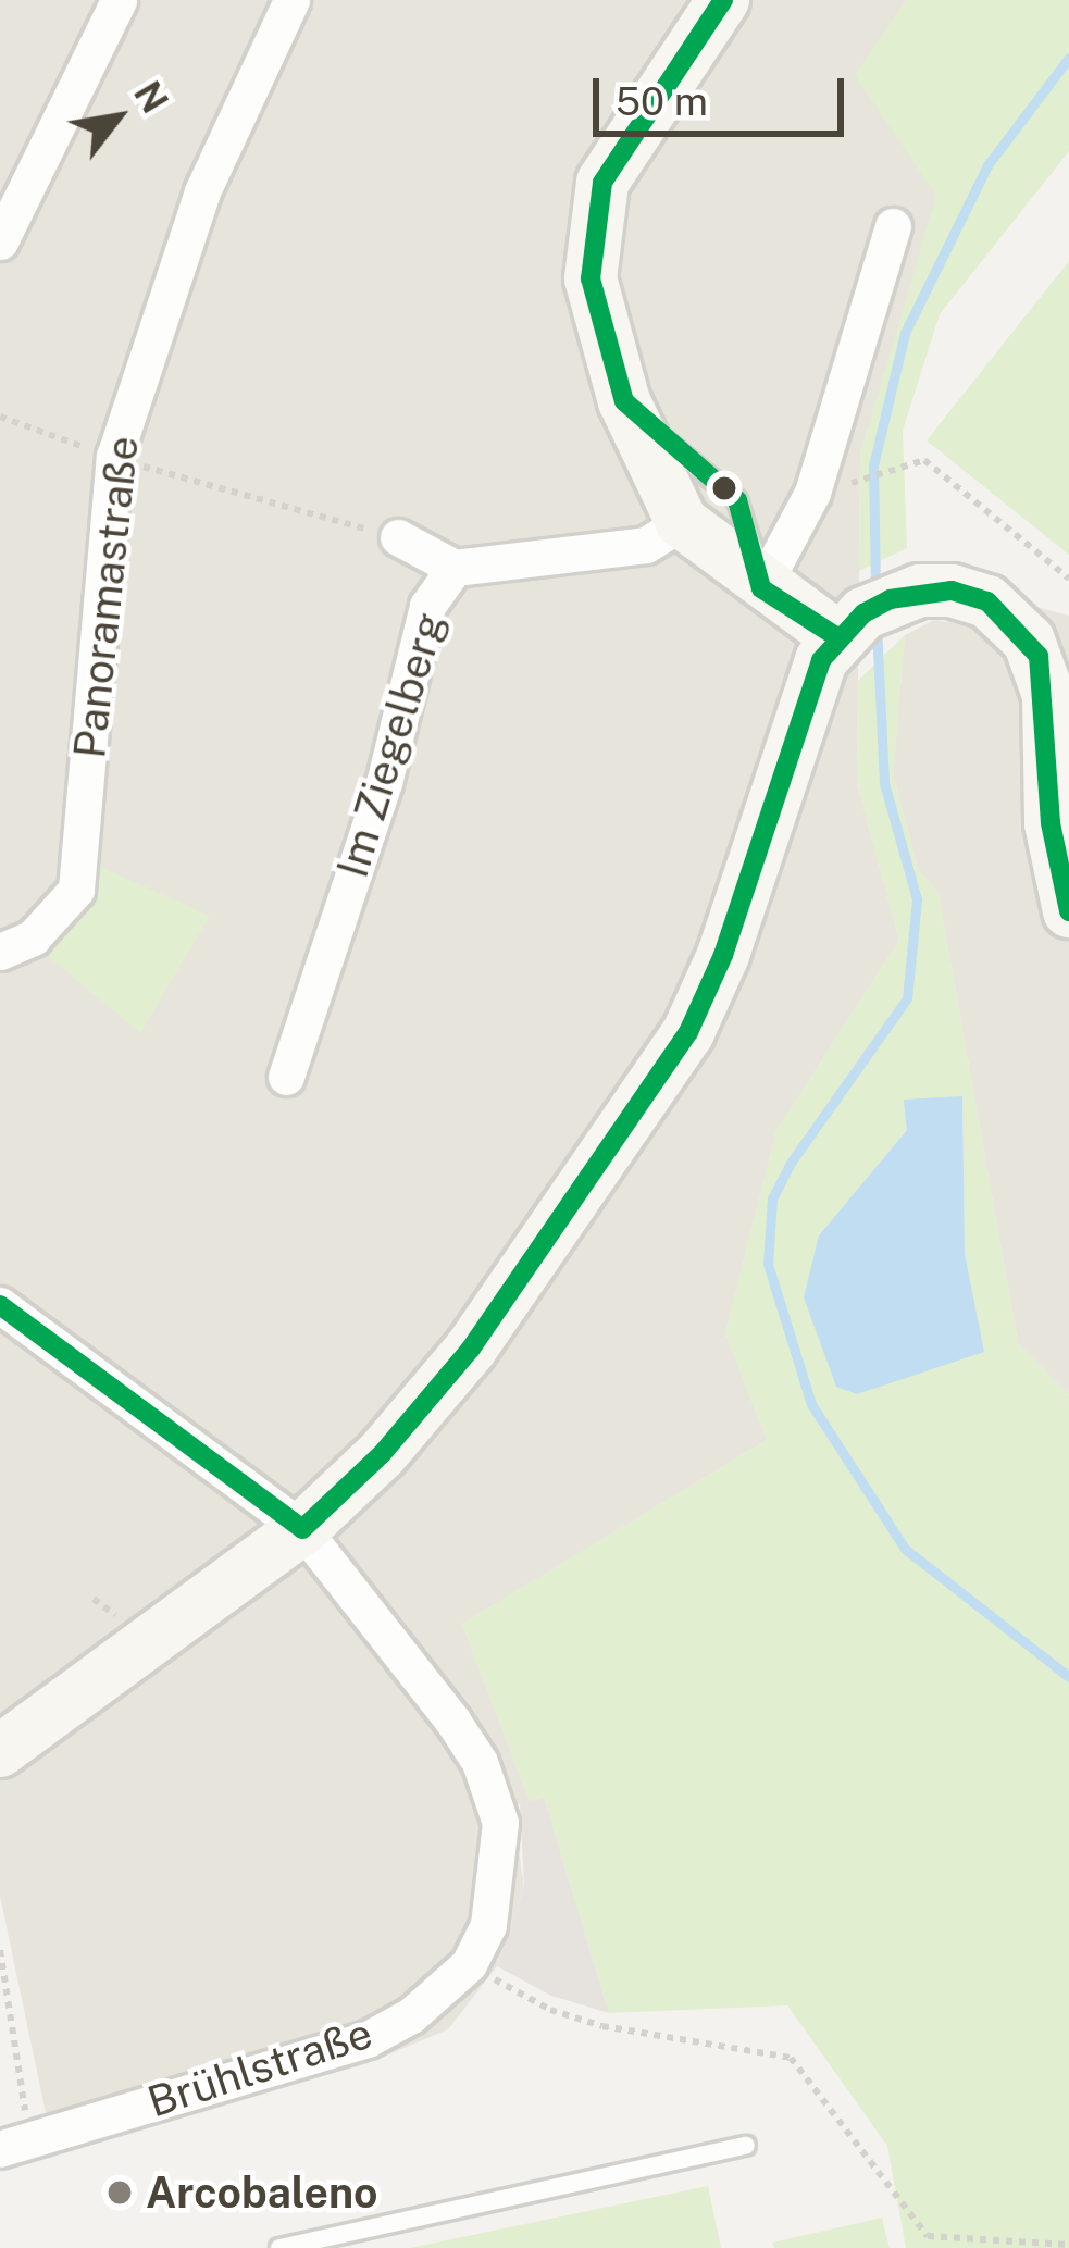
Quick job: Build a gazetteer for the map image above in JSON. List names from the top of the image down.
{
  "streets": {
    "street": ["Panoramastraße", "Im Ziegelberg", "Brühlstraße"]
  },
  "places": ["Arcobaleno"],
  "scale_bar": "50 m",
  "north": "top right"
}
